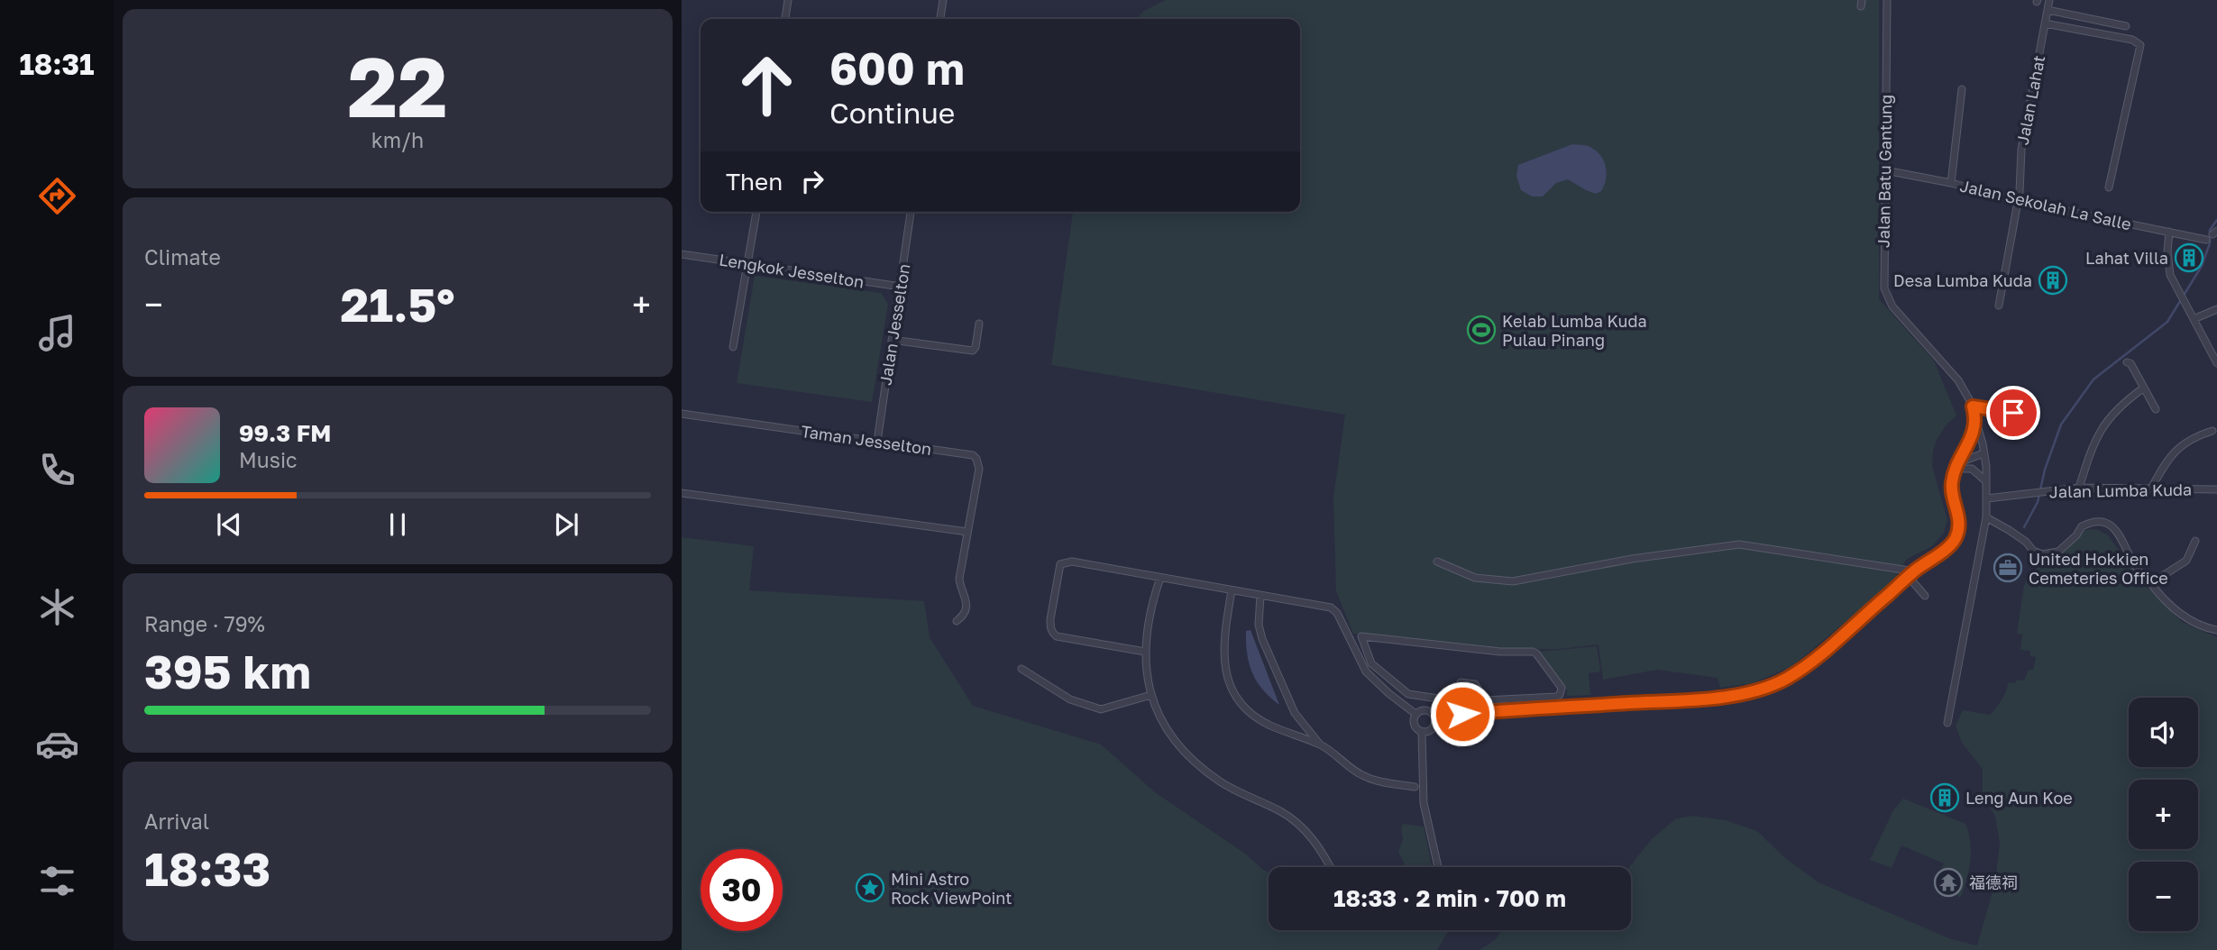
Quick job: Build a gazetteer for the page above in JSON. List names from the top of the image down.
{
  "streets": {
    "street": [
      "Jalan Lahat",
      "Jalan Batu Gantung",
      "Jalan Sekolah La Salle",
      "Lengkok Jesselton",
      "Jalan Jesselton",
      "Taman Jesselton",
      "Jalan Lumba Kuda"
    ]
  },
  "crossings": [
    ["Jalan Lahat", "Jalan Sekolah La Salle"],
    ["Jalan Batu Gantung", "Jalan Sekolah La Salle"],
    ["Jalan Batu Gantung", "Jalan Lumba Kuda"],
    ["Lengkok Jesselton", "Jalan Jesselton"],
    ["Jalan Jesselton", "Taman Jesselton"]
  ],
  "places": {
    "building": ["Lahat Villa", "Desa Lumba Kuda", "Leng Aun Koe"],
    "sports": ["Kelab Lumba Kuda Pulau Pinang"],
    "office": ["United Hokkien Cemeteries Office"],
    "temple": ["福德祠"],
    "place": ["Mini Astro Rock ViewPoint"]
  },
  "page": {
    "tabs": "18:31",
    "tile": [
      ["22", "km/h"],
      "Climate",
      ["Range · 79%", "395 km"],
      ["Arrival", "18:33"]
    ],
    "turn": ["600 m", "Continue"],
    "then": "Then",
    "heat": ["−", "21.5°", "+"],
    "song": ["99.3 FM", "Music"],
    "map_buttons": ["+", "−"],
    "limit": "30",
    "trip": "18:33 · 2 min · 700 m"
  }
}
